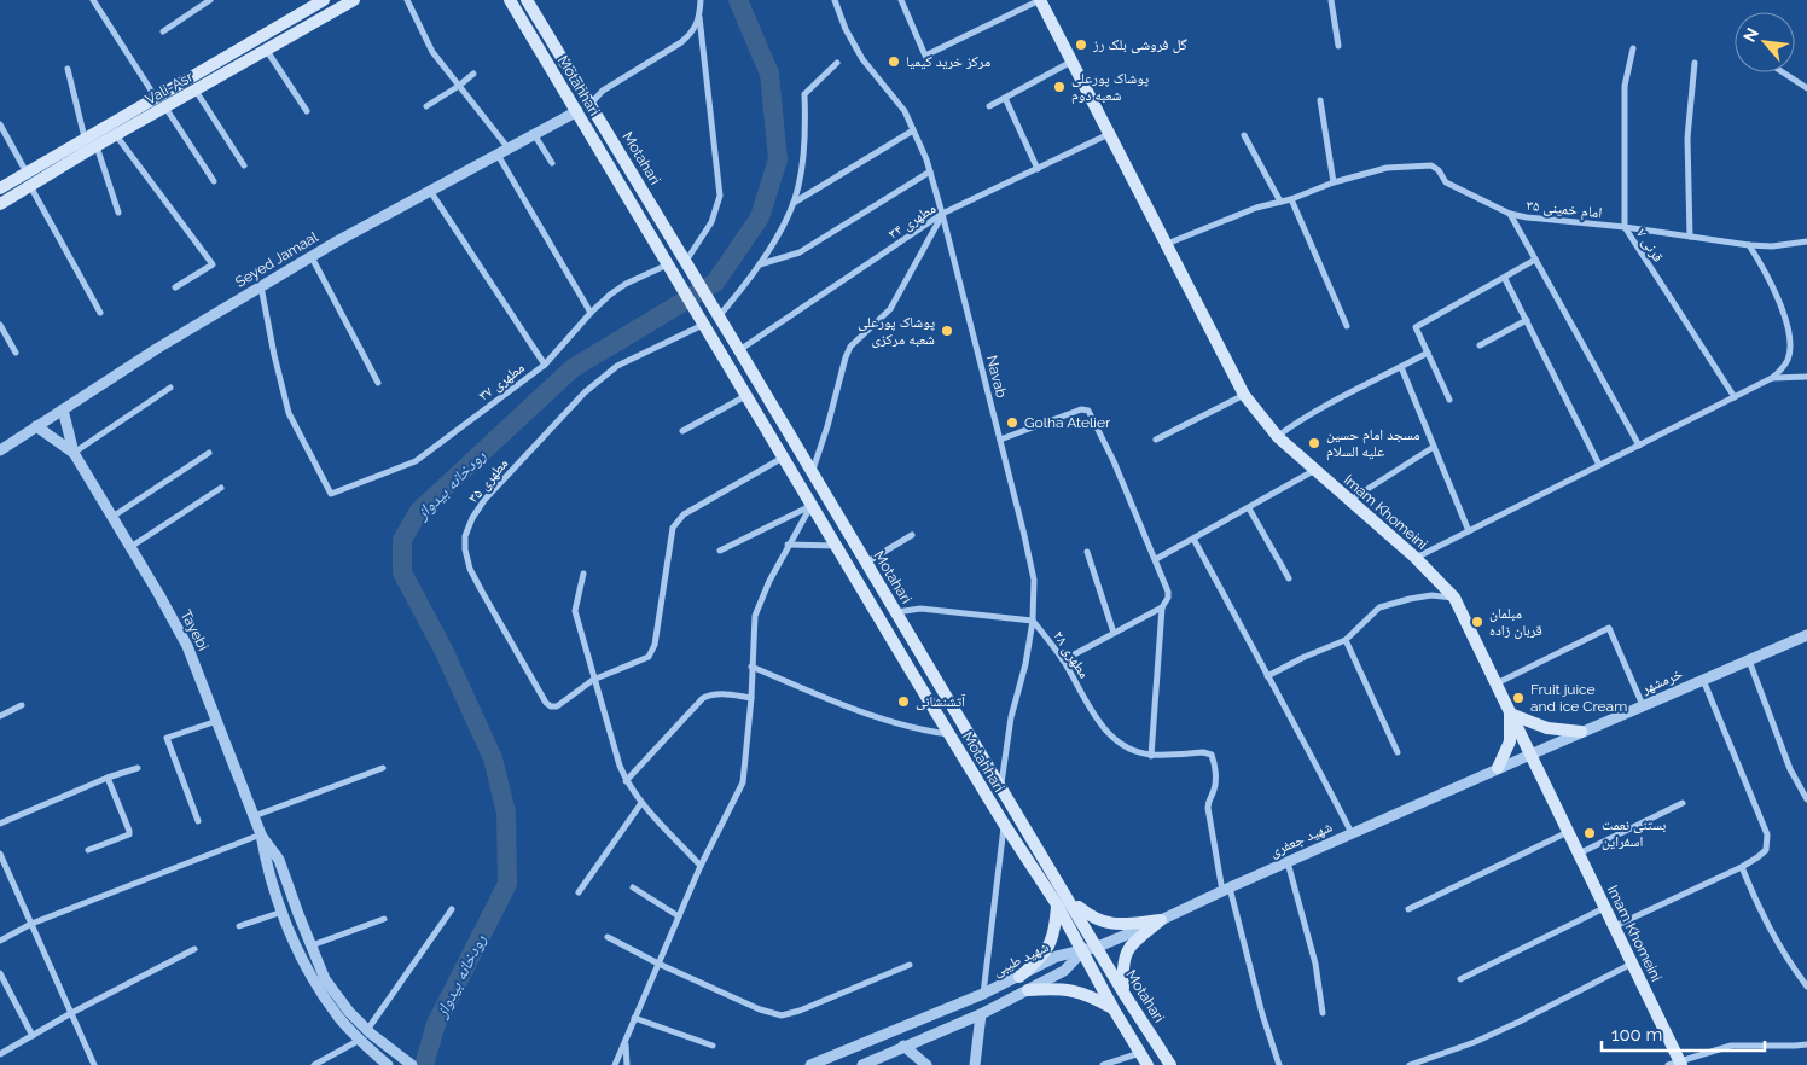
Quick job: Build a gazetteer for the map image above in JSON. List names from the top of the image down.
{
  "streets": {
    "main road": [
      "Motahhari",
      "Vali-Asr",
      "Motahari",
      "Imam Khomeini"
    ],
    "street": [
      "امام خمینی ۳۵",
      "مطهری ۳۴",
      "قرنی ۷",
      "Seyed Jamaal",
      "Navab",
      "مطهری ۳۷",
      "مطهری ۳۵",
      "Tayebi",
      "مطهری ۲۸",
      "خرمشهر",
      "شهید جعفری",
      "شهید طیبی"
    ]
  },
  "crossings": [
    ["Motahhari", "Motahari"],
    ["Motahhari", "Seyed Jamaal"],
    ["Motahhari", "مطهری ۳۷"],
    ["Motahhari", "مطهری ۳۵"],
    ["Motahhari", "شهید جعفری"],
    ["Motahhari", "شهید طیبی"],
    ["Motahari", "مطهری ۳۴"],
    ["Motahari", "Navab"],
    ["Motahari", "شهید جعفری"],
    ["امام خمینی ۳۵", "قرنی ۷"],
    ["امام خمینی ۳۵", "Imam Khomeini"],
    ["مطهری ۳۴", "Navab"],
    ["مطهری ۳۴", "Imam Khomeini"],
    ["Seyed Jamaal", "مطهری ۳۷"],
    ["Seyed Jamaal", "Tayebi"],
    ["Navab", "مطهری ۲۸"],
    ["Imam Khomeini", "خرمشهر"],
    ["Imam Khomeini", "شهید جعفری"],
    ["مطهری ۲۸", "شهید جعفری"],
    ["خرمشهر", "شهید جعفری"],
    ["شهید جعفری", "شهید طیبی"]
  ],
  "water": ["رودخانه بیدواز"],
  "places": [
    "گل فروشی بلک رز",
    "مرکز خرید کیمیا",
    "پوشاک پورعلی شعبه دوم",
    "پوشاک پورعلی شعبه مرکزی",
    "Golha Atelier",
    "مسجد امام حسین علیه السلام",
    "مبلمان قربان زاده",
    "Fruit juice and ice Cream",
    "آتشنشانی",
    "بستنی نعمت اسفراین"
  ],
  "scale_bar": "100 m",
  "north": "top left"
}
